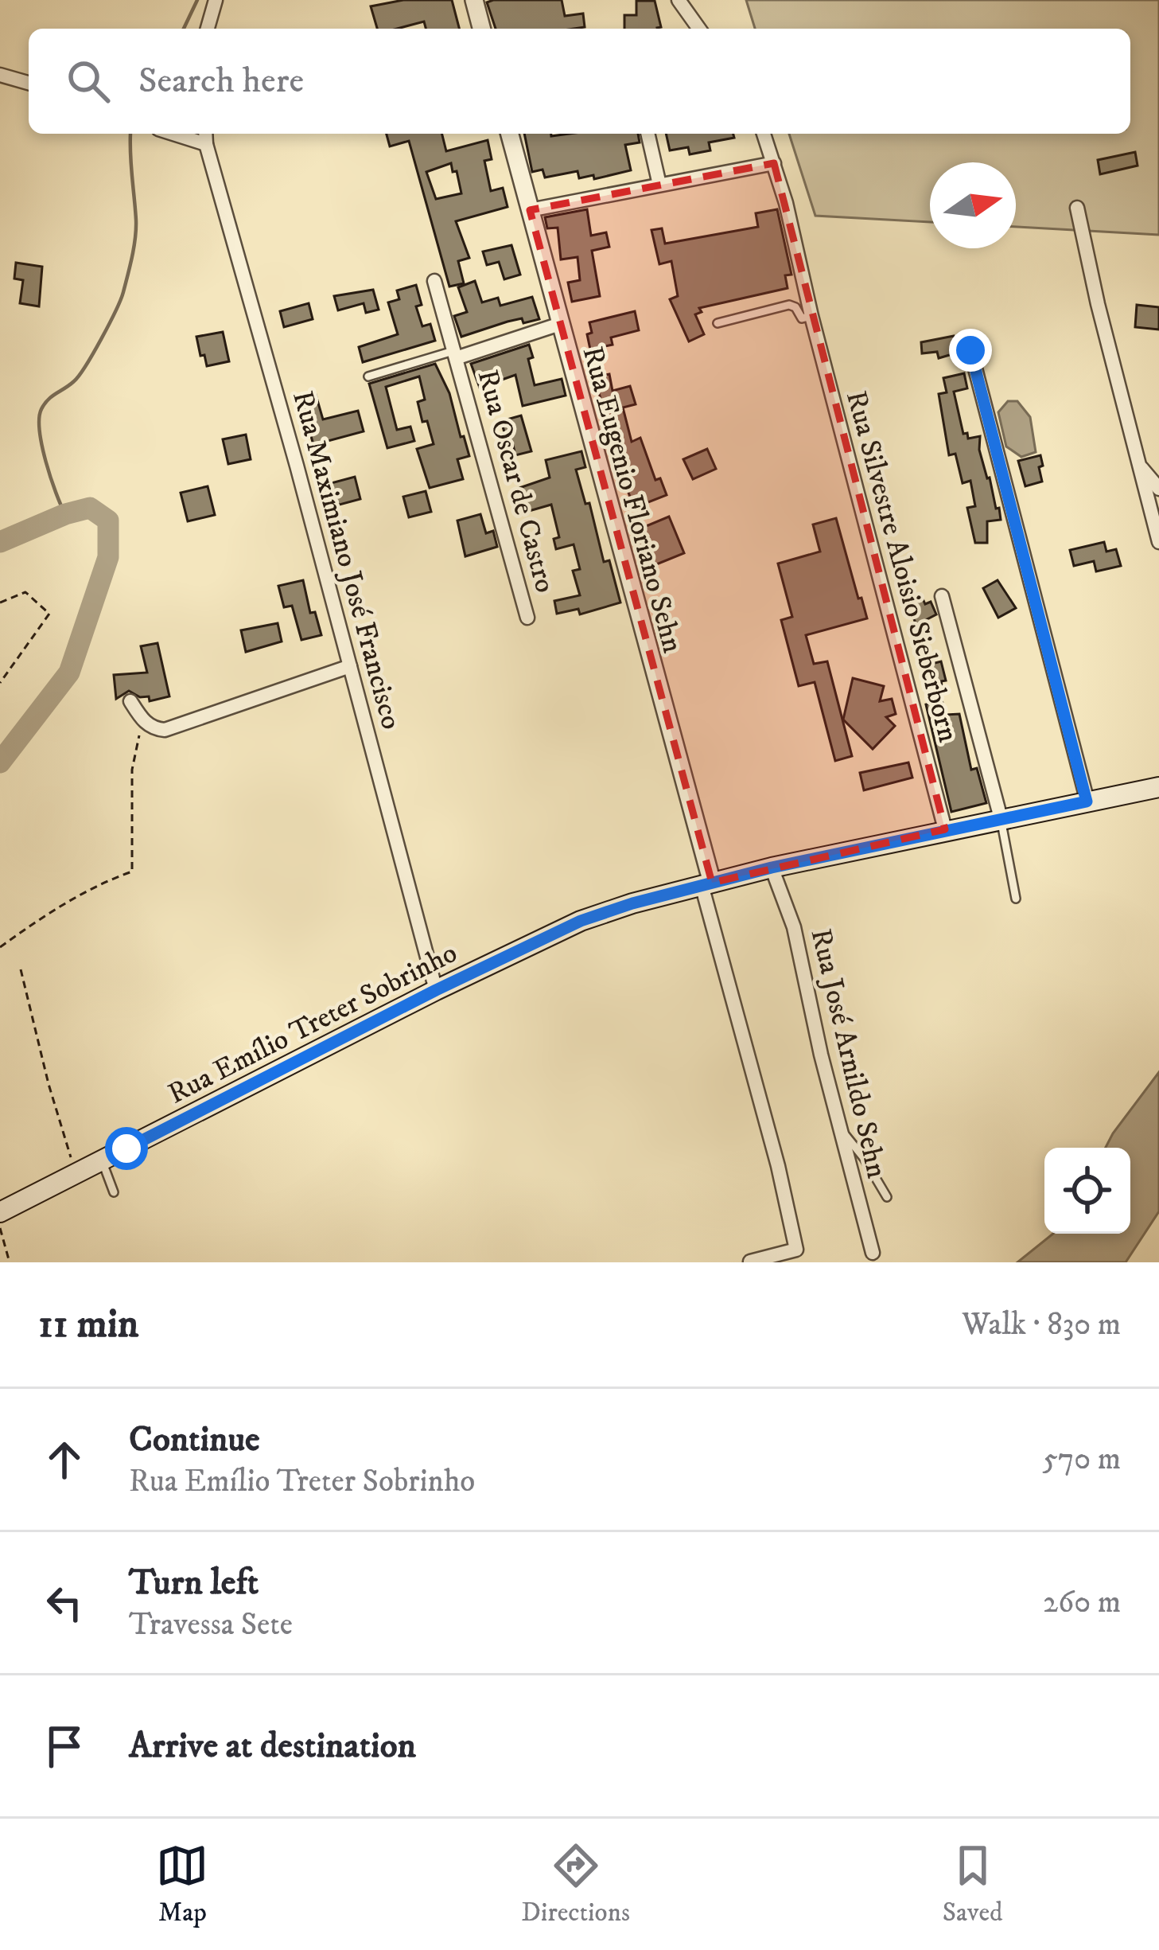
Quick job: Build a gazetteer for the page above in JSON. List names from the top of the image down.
{
  "streets": {
    "main road": ["Rua Emílio Treter Sobrinho"],
    "street": [
      "Rua Oscar de Castro",
      "Rua Eugenio Floriano Sehn",
      "Rua Maximiano José Francisco",
      "Rua Silvestre Aloisio Sieberborn",
      "Rua José Arnildo Sehn"
    ]
  },
  "crossings": [
    ["Rua Eugenio Floriano Sehn", "Rua Emílio Treter Sobrinho"],
    ["Rua Maximiano José Francisco", "Rua Emílio Treter Sobrinho"],
    ["Rua Silvestre Aloisio Sieberborn", "Rua Emílio Treter Sobrinho"],
    ["Rua Emílio Treter Sobrinho", "Rua José Arnildo Sehn"]
  ],
  "north": "right",
  "page": {
    "search": "Search here",
    "heading": ["11 min", "Walk · 830 m"],
    "list": [
      ["Continue", "Rua Emílio Treter Sobrinho", "570 m"],
      ["Turn left", "Travessa Sete", "260 m"],
      "Arrive at destination"
    ],
    "nav": ["Map", "Directions", "Saved"]
  }
}
